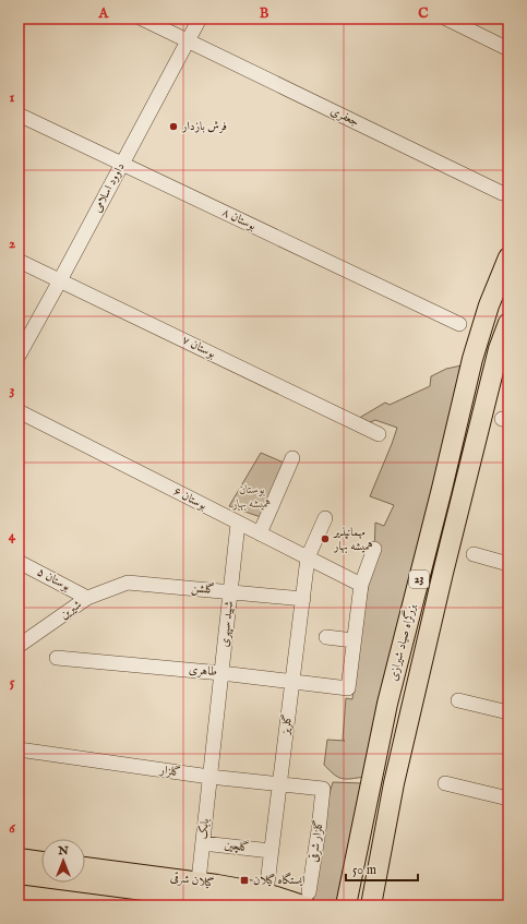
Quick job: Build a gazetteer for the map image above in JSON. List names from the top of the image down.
{
  "streets": {
    "highway": ["23", "بزرگراه صیاد شیرازی"],
    "main road": ["گیلان شرقی"],
    "street": [
      "جعفری",
      "داوود اسلامی",
      "بوستان ۸",
      "بوستان ۷",
      "بوستان ۶",
      "بوستان ۵",
      "گلشن",
      "شیرین",
      "شهید سپهری",
      "طاهری",
      "گلریز",
      "گلزار",
      "بابک",
      "گلزار شرقی",
      "گلچین"
    ]
  },
  "crossings": [
    ["جعفری", "داوود اسلامی"],
    ["داوود اسلامی", "بوستان ۸"],
    ["داوود اسلامی", "بوستان ۷"],
    ["بوستان ۶", "شهید سپهری"],
    ["بوستان ۶", "گلریز"],
    ["بوستان ۵", "شیرین"],
    ["گلشن", "شیرین"],
    ["گلشن", "شهید سپهری"],
    ["گلشن", "گلریز"],
    ["شهید سپهری", "طاهری"],
    ["شهید سپهری", "گلزار"],
    ["شهید سپهری", "بابک"],
    ["طاهری", "گلریز"],
    ["گلریز", "گلزار"],
    ["گلریز", "گلچین"],
    ["گلریز", "گیلان شرقی"],
    ["گلزار", "بابک"],
    ["گلزار", "گلزار شرقی"],
    ["بابک", "گلچین"],
    ["بابک", "گیلان شرقی"],
    ["گلزار شرقی", "گیلان شرقی"]
  ],
  "parks": ["بوستان همیشه بهار"],
  "places": {
    "other": ["فرش بازدار", "مهمانپذیر همیشه بهار"],
    "transit": ["ایستگاه گیلان"]
  },
  "scale_bar": "50 m",
  "north": "top",
  "grid": {
    "columns": ["A", "B", "C"],
    "rows": [
      "1",
      "2",
      "3",
      "4",
      "5",
      "6"
    ]
  }
}
